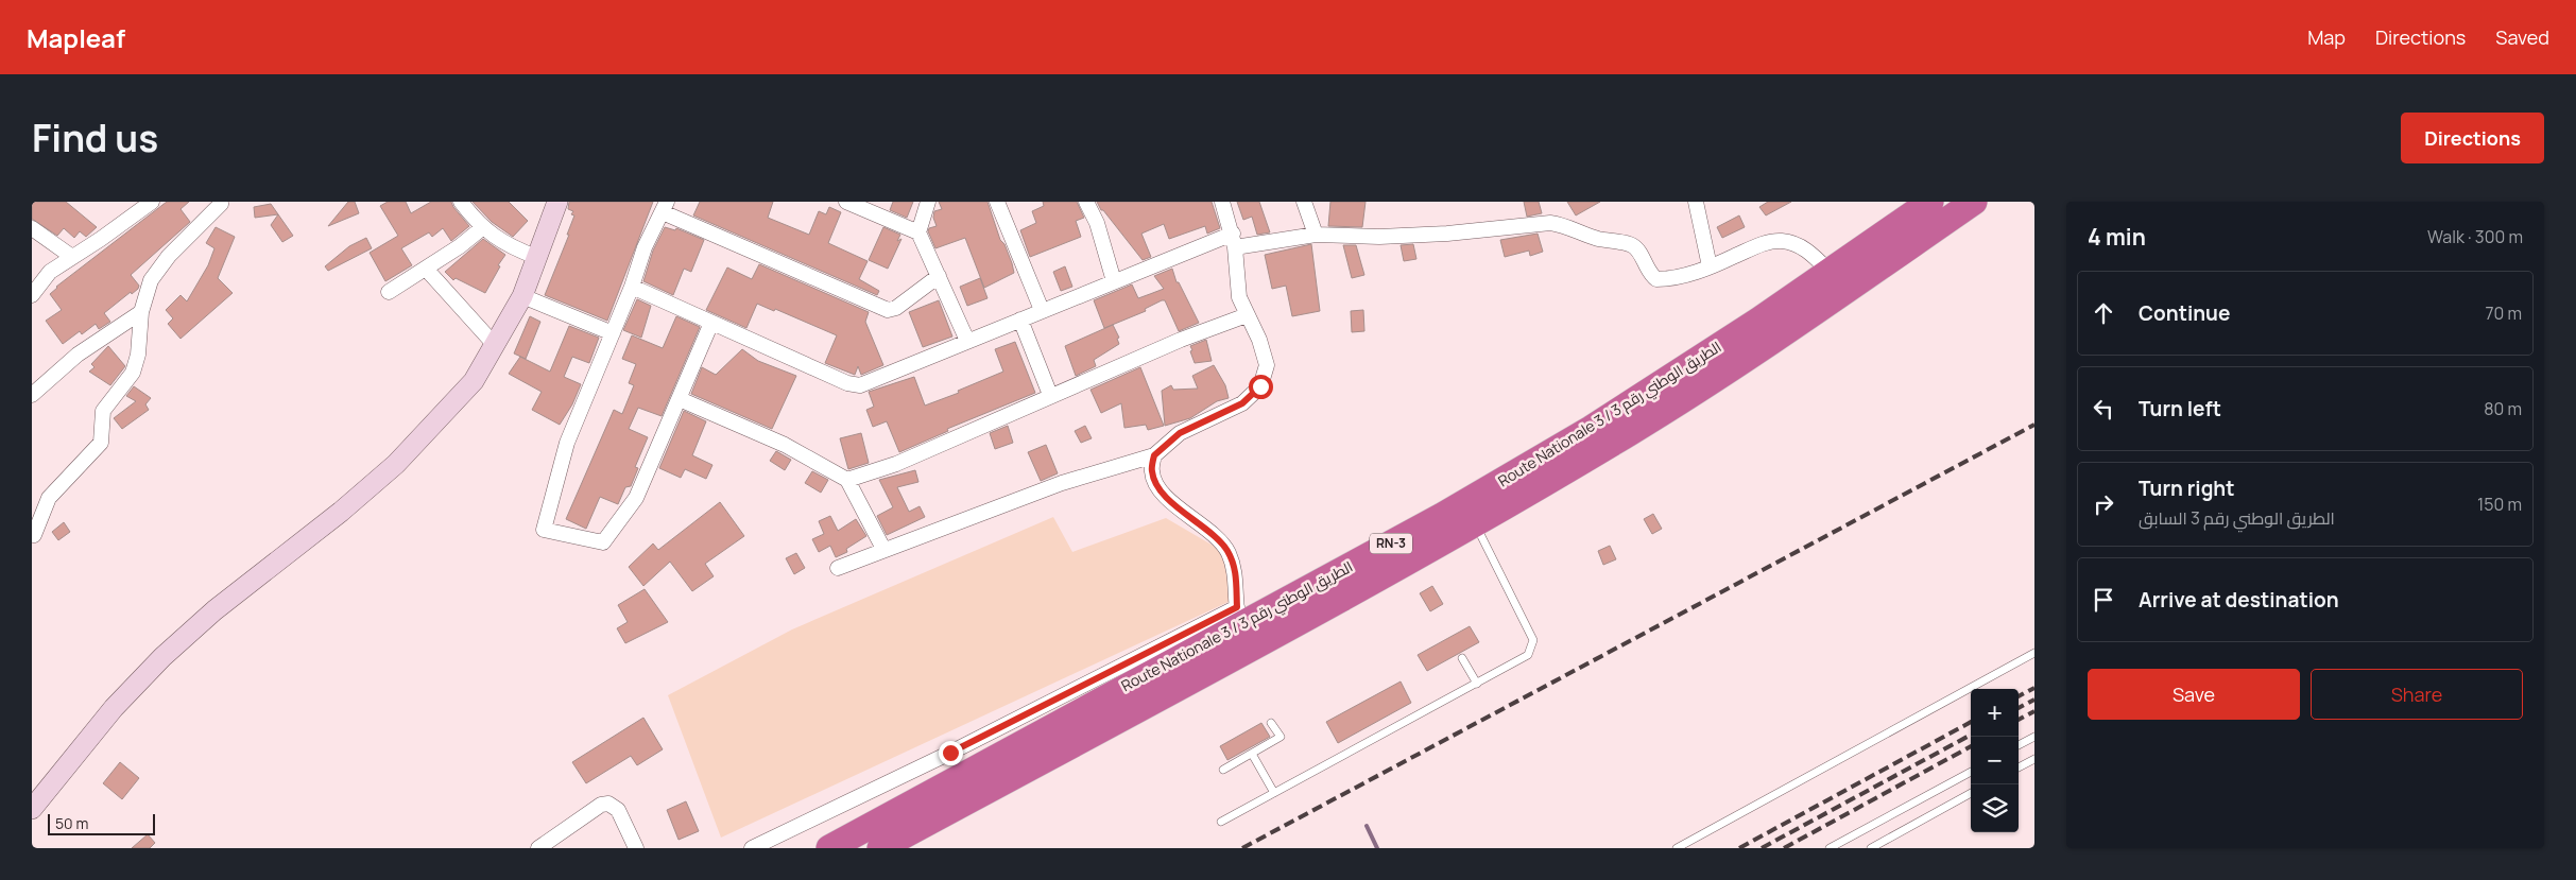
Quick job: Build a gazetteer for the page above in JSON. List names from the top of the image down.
{
  "streets": {
    "highway": ["Route Nationale 3 / الطريق الوطني رقم 3", "RN-3"]
  },
  "scale_bar": "50 m",
  "page": {
    "header": "Mapleaf",
    "nav": ["Map", "Directions", "Saved"],
    "title": "Find us",
    "buttons": [
      "Directions",
      ["Save", "Share"]
    ],
    "heading": ["4 min", "Walk · 300 m"],
    "list": [
      ["Continue", "70 m"],
      ["Turn left", "80 m"],
      ["Turn right", "الطريق الوطني رقم 3 السابق", "150 m"],
      "Arrive at destination"
    ],
    "map_buttons": ["+", "−"],
    "scale": "50 m"
  }
}
